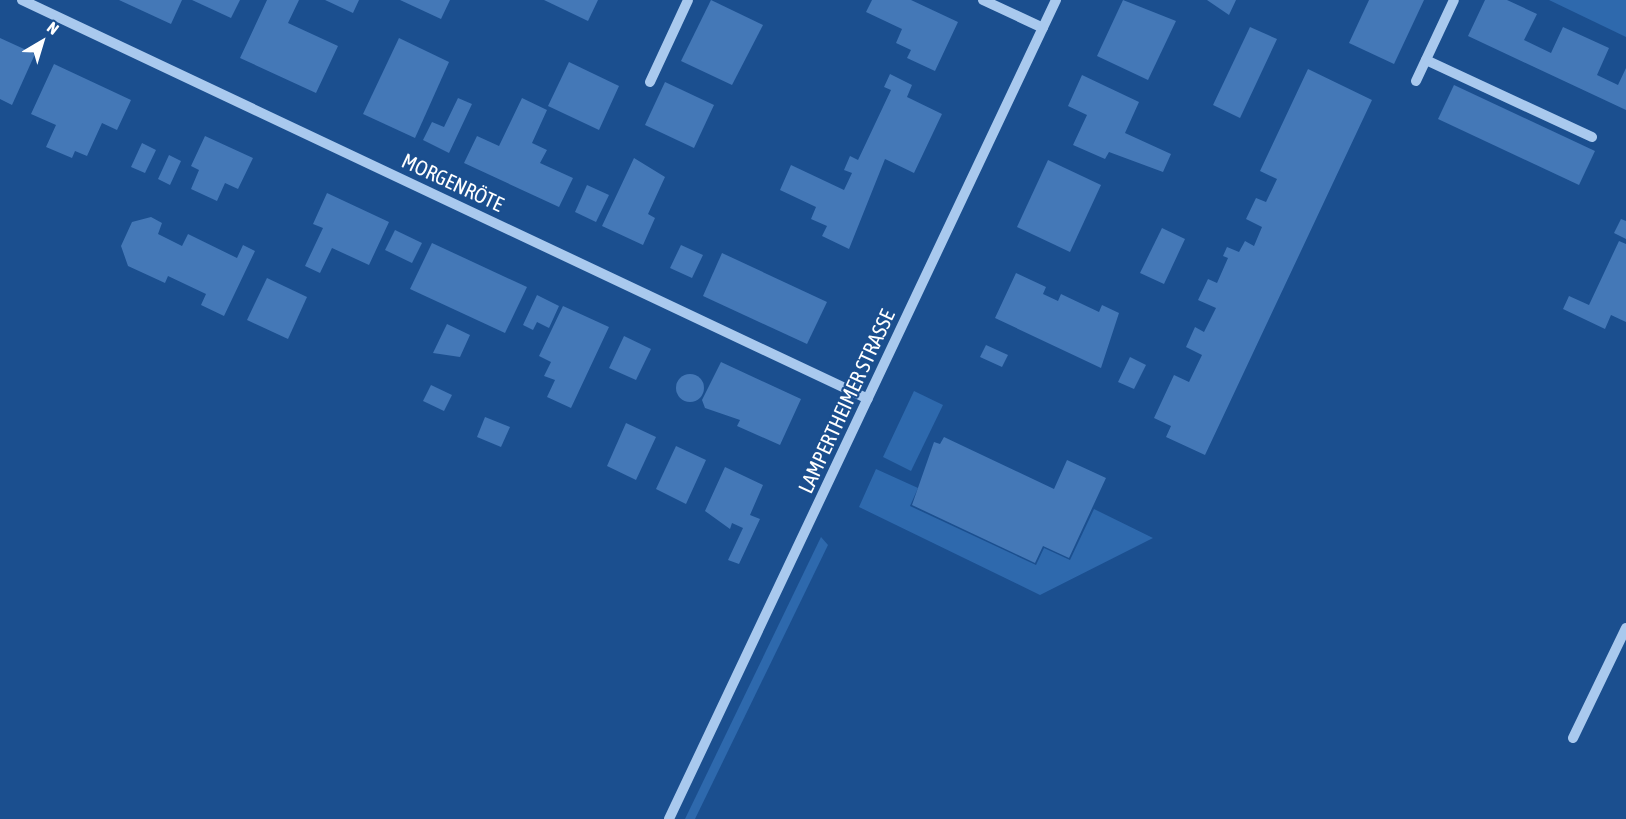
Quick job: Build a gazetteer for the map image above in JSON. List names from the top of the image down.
{
  "streets": {
    "street": ["MORGENRÖTE", "LAMPERTHEIMER STRASSE"]
  },
  "crossings": [
    ["MORGENRÖTE", "LAMPERTHEIMER STRASSE"]
  ],
  "north": "top right"
}
